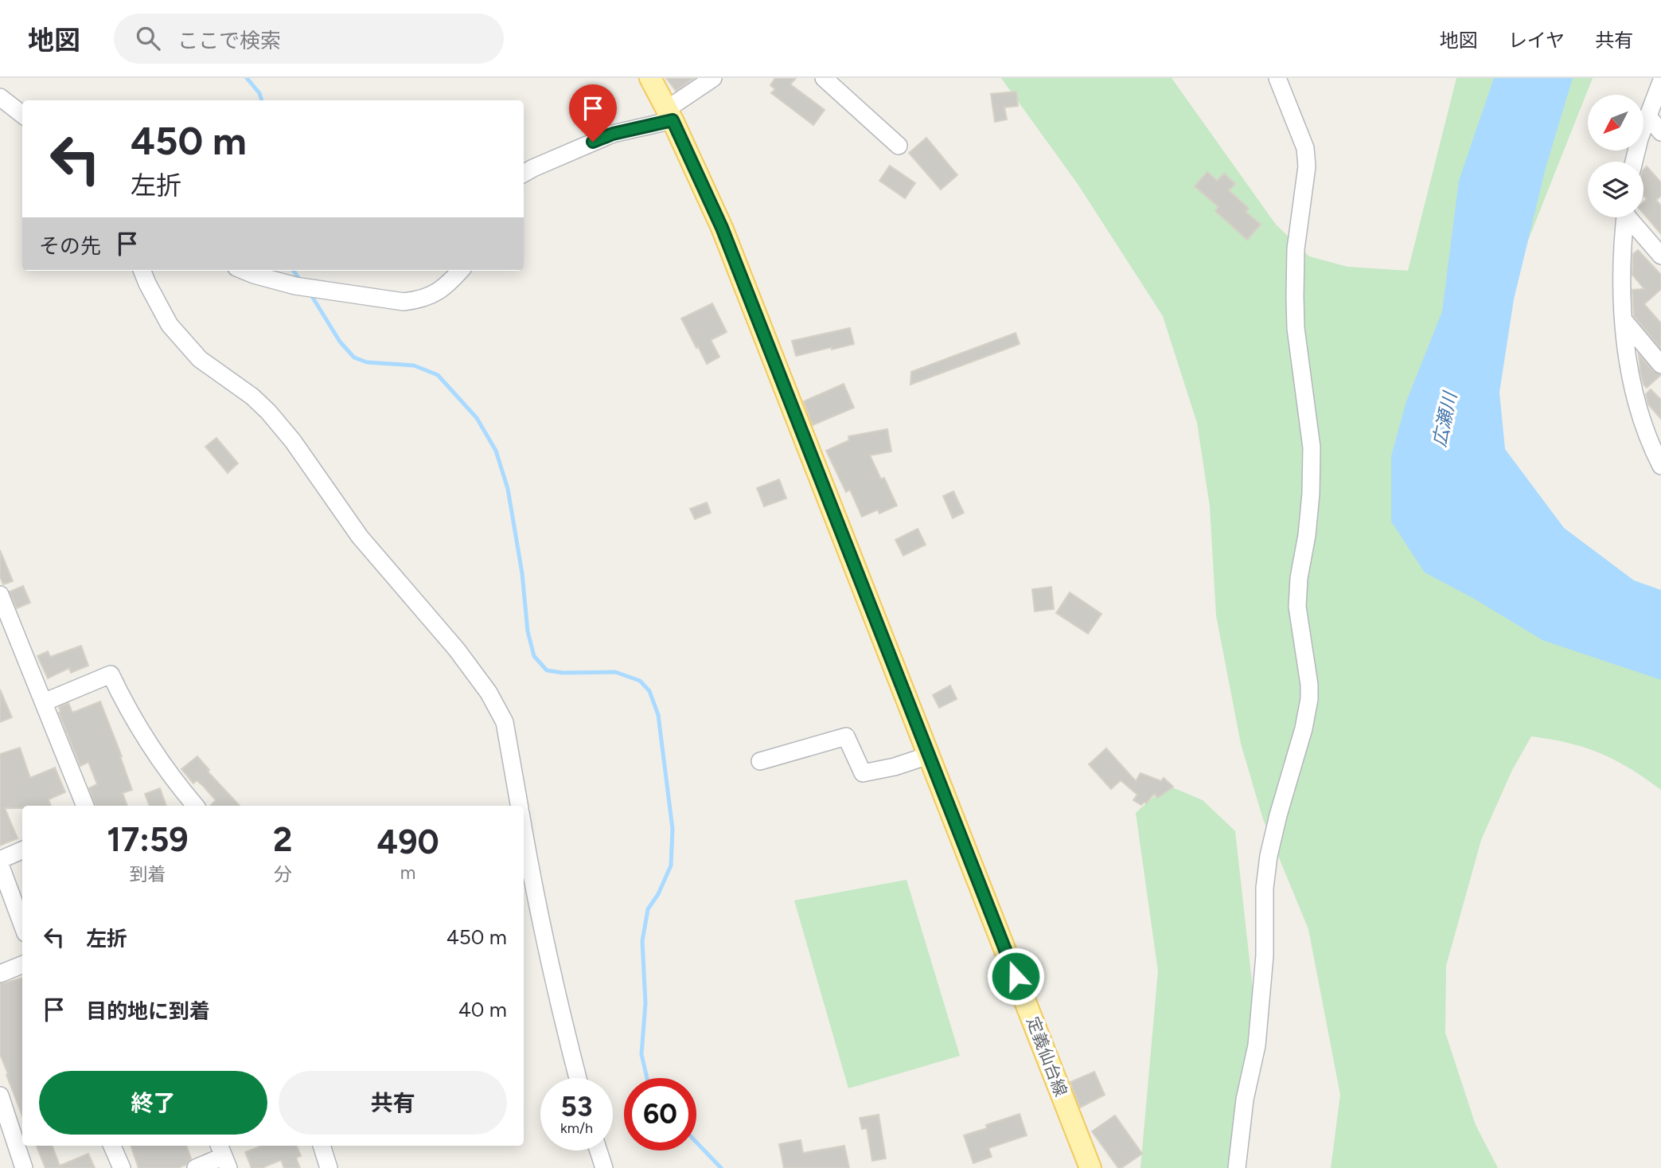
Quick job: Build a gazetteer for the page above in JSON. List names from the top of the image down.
{
  "streets": {
    "main road": ["定義仙台線"]
  },
  "water": ["広瀬川"],
  "north": "bottom left",
  "page": {
    "header": "地図",
    "search": "ここで検索",
    "nav": ["地図", "レイヤ", "共有"],
    "turn": ["450 m", "左折"],
    "then": "その先",
    "eta": [
      "17:59",
      "到着",
      "2",
      "分",
      "490",
      "m"
    ],
    "list": [
      {
        "name": "左折",
        "value": "450 m"
      },
      {
        "name": "目的地に到着",
        "value": "40 m"
      }
    ],
    "buttons": ["終了", "共有"],
    "speed": "53 km/h",
    "limit": "60"
  }
}
